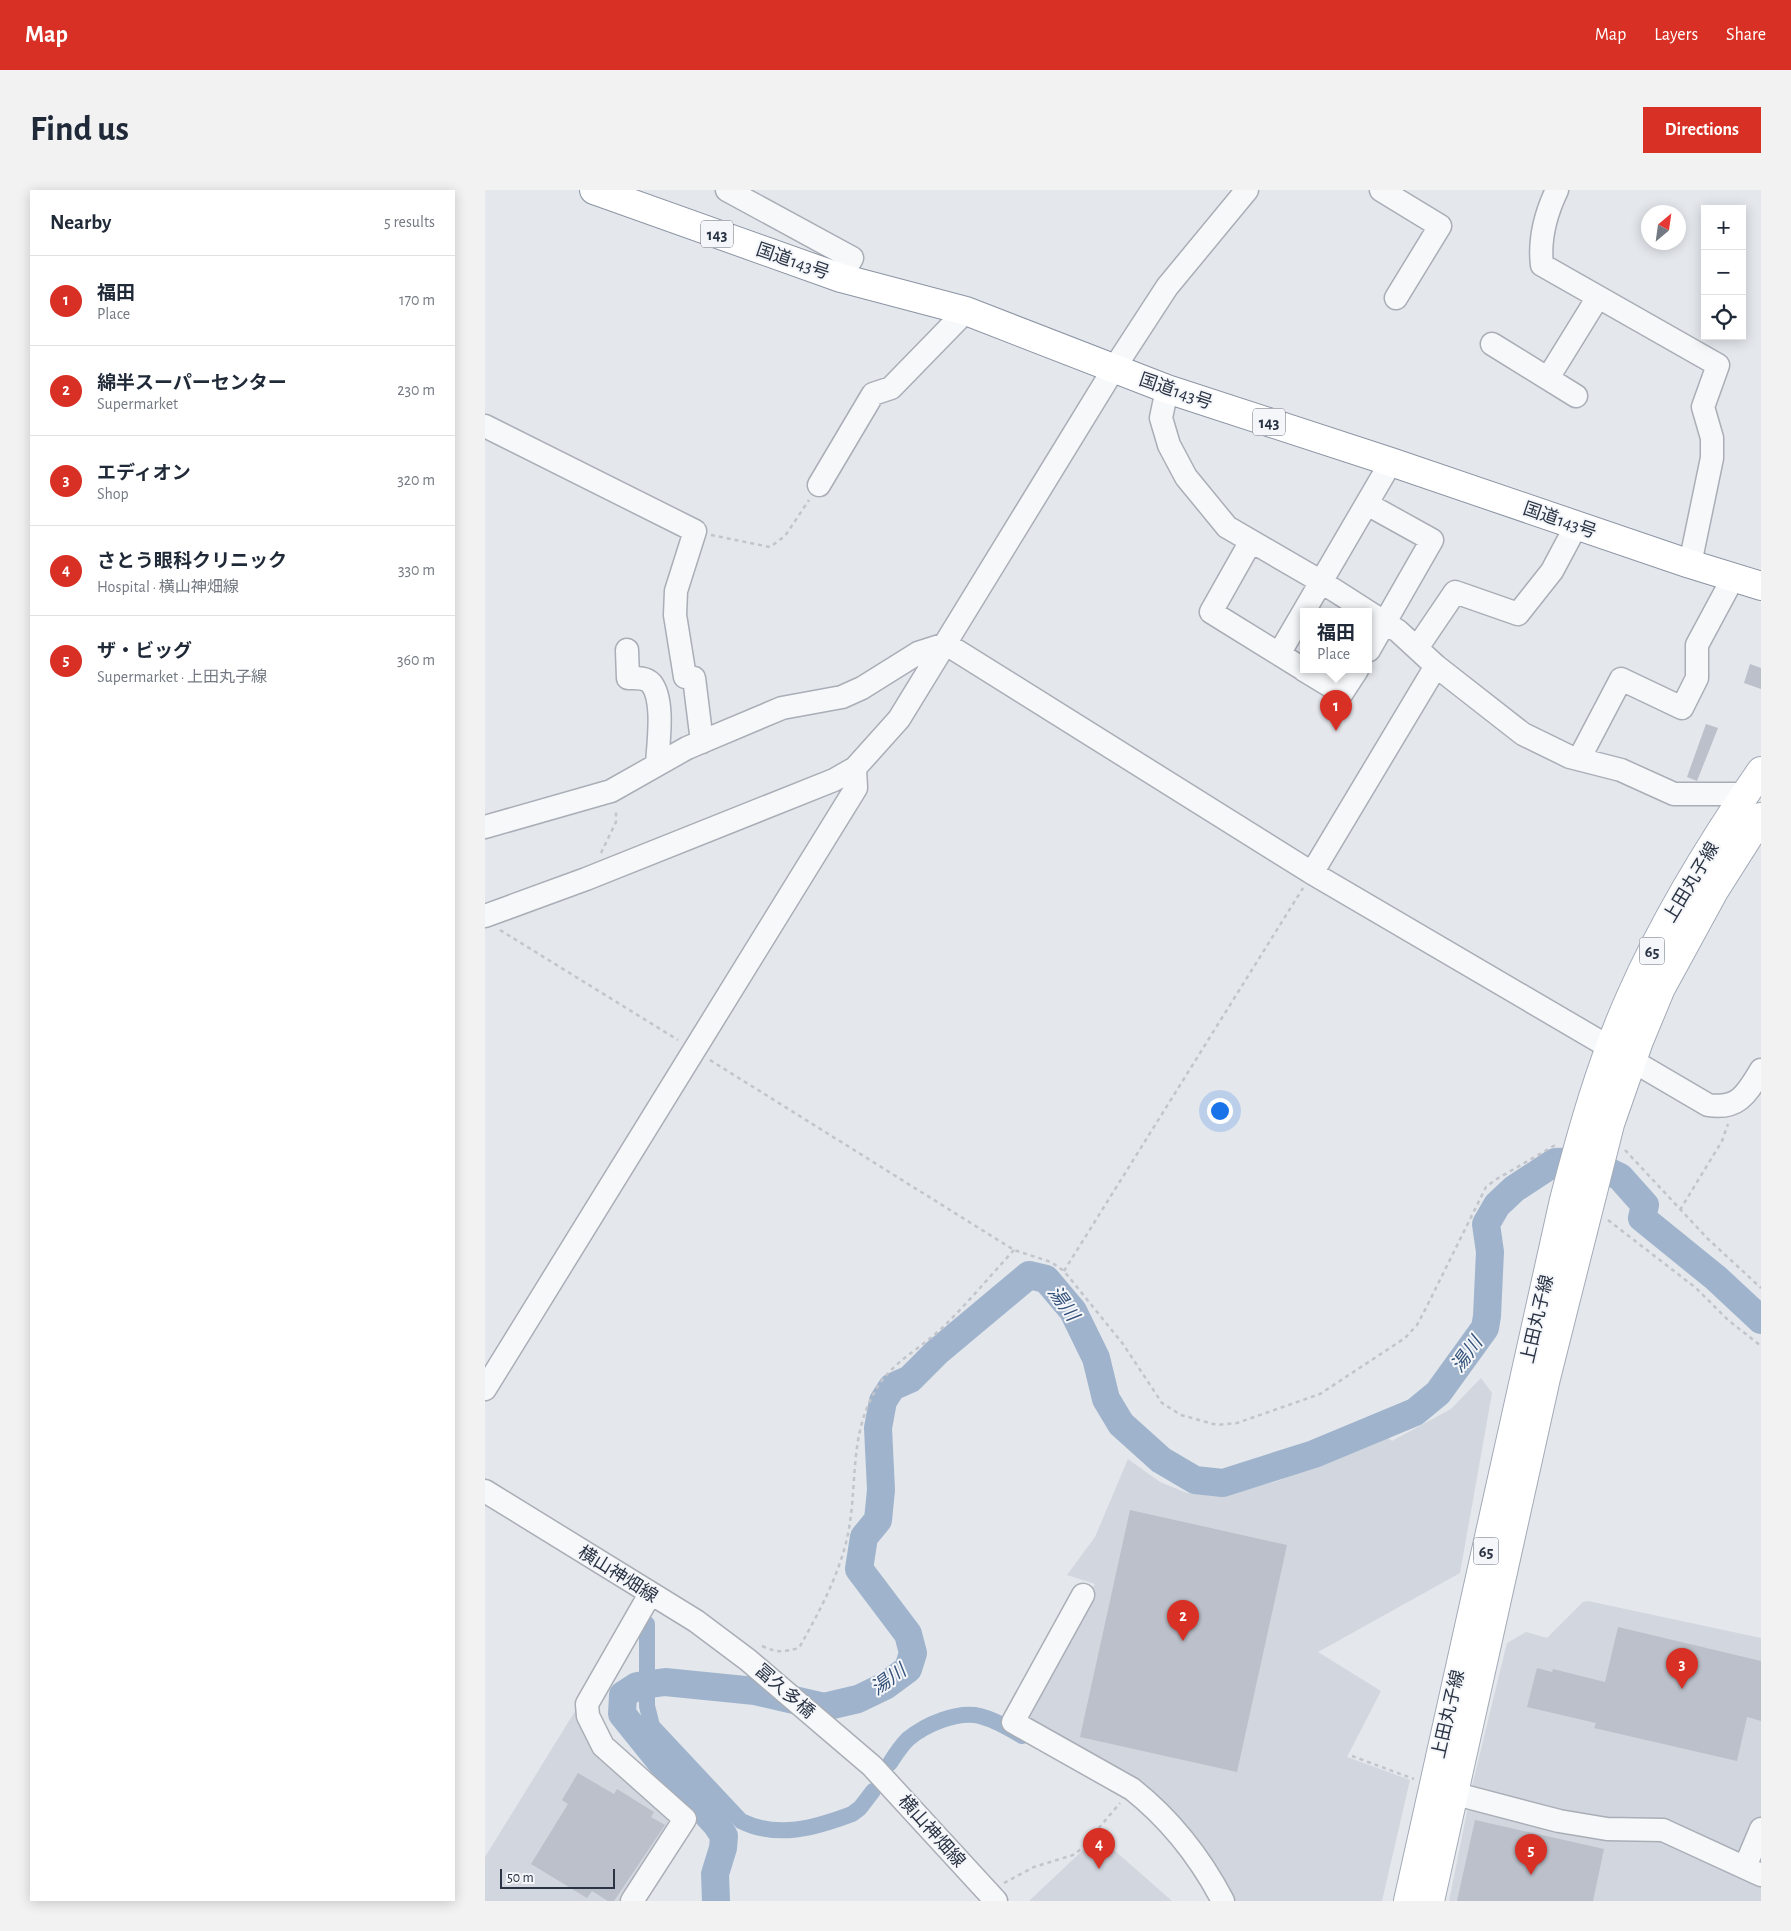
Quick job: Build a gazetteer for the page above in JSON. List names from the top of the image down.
{
  "streets": {
    "main road": [
      "143",
      "国道143号",
      "上田丸子線",
      "65"
    ],
    "street": ["横山神畑線", "冨久多橋"]
  },
  "crossings": [
    ["横山神畑線", "冨久多橋"]
  ],
  "water": ["湯川"],
  "scale_bar": "50 m",
  "north": "top right",
  "page": {
    "header": "Map",
    "nav": ["Map", "Layers", "Share"],
    "buttons": "Directions",
    "title": "Find us",
    "heading": ["Nearby", "5 results"],
    "map_buttons": ["+", "−"],
    "list": [
      {
        "mark": "1",
        "name": "福田",
        "note": "Place",
        "value": "170 m"
      },
      {
        "mark": "2",
        "name": "綿半スーパーセンター",
        "note": "Supermarket",
        "value": "230 m"
      },
      {
        "mark": "3",
        "name": "エディオン",
        "note": "Shop",
        "value": "320 m"
      },
      {
        "mark": "4",
        "name": "さとう眼科クリニック",
        "note": "Hospital · 横山神畑線",
        "value": "330 m"
      },
      {
        "mark": "5",
        "name": "ザ・ビッグ",
        "note": "Supermarket · 上田丸子線",
        "value": "360 m"
      }
    ],
    "popup": ["福田", "Place"],
    "pins": [
      "1",
      "2",
      "3",
      "4",
      "5"
    ],
    "scale": "50 m"
  }
}
